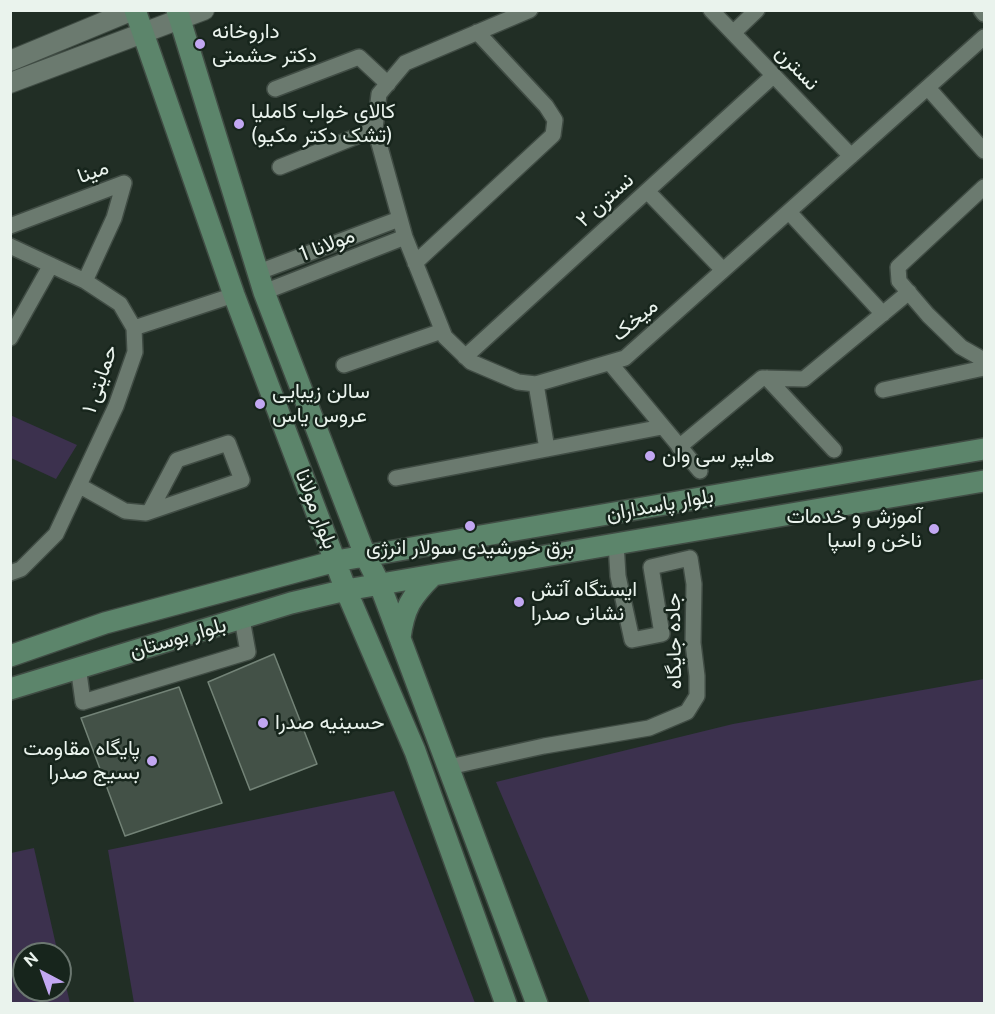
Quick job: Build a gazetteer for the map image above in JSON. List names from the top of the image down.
{
  "streets": {
    "main road": ["بلوار پاسداران", "بلوار مولانا", "بلوار بوستان"],
    "street": [
      "نسترن",
      "مینا",
      "نسترن ۲",
      "مولانا 1",
      "میخک",
      "حمایتی ۱",
      "جاده جایگاه"
    ]
  },
  "crossings": [
    ["نسترن", "نسترن ۲"],
    ["نسترن", "میخک"],
    ["مینا", "حمایتی ۱"],
    ["نسترن ۲", "میخک"],
    ["مولانا 1", "میخک"],
    ["مولانا 1", "بلوار مولانا"],
    ["بلوار پاسداران", "بلوار مولانا"],
    ["بلوار پاسداران", "بلوار بوستان"],
    ["بلوار پاسداران", "جاده جایگاه"],
    ["بلوار مولانا", "بلوار بوستان"],
    ["بلوار مولانا", "جاده جایگاه"]
  ],
  "places": [
    "داروخانه دکتر حشمتی",
    "کالای خواب کاملیا (تشک دکتر مکیو)",
    "سالن زیبایی عروس یاس",
    "هایپر سی وان",
    "برق خورشیدی سولار انرژی",
    "آموزش و خدمات ناخن و اسپا",
    "ایستگاه آتش نشانی صدرا",
    "حسینیه صدرا",
    "پایگاه مقاومت بسیج صدرا"
  ],
  "north": "top left"
}
